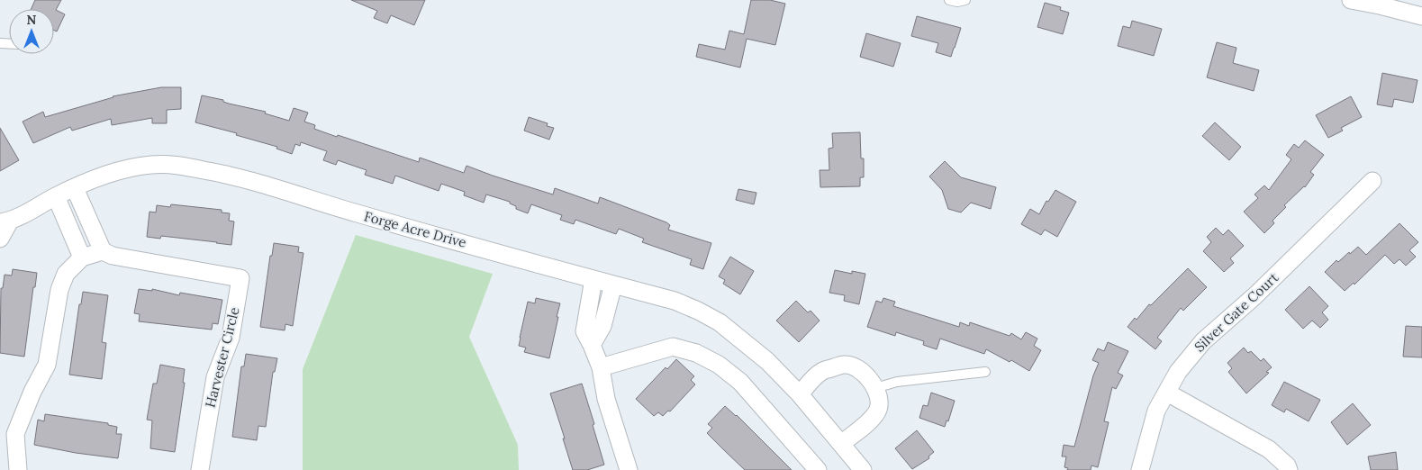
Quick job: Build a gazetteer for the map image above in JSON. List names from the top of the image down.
{
  "streets": {
    "street": ["Forge Acre Drive", "Silver Gate Court", "Harvester Circle"]
  },
  "north": "top"
}
